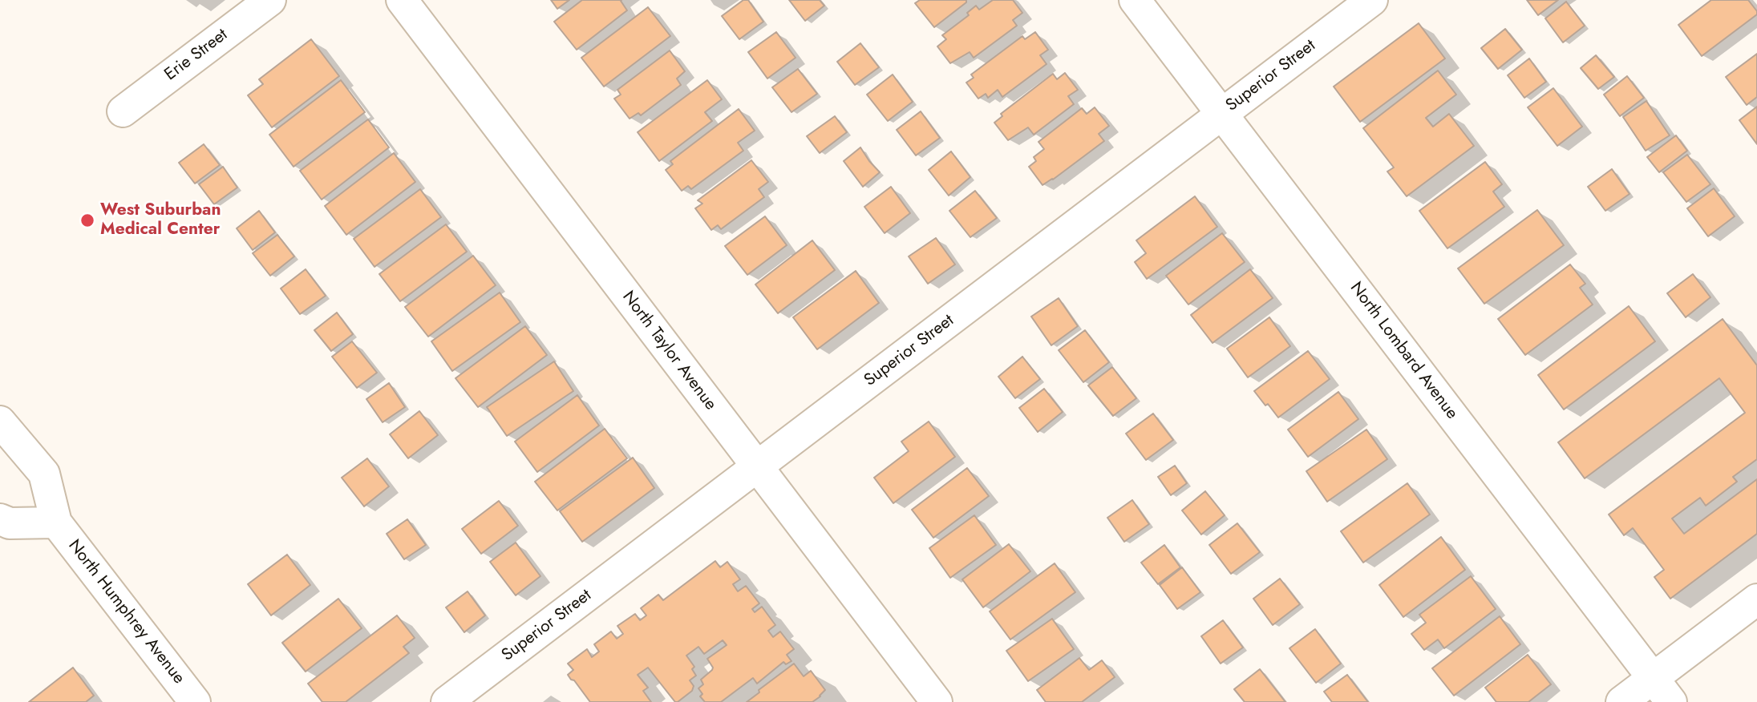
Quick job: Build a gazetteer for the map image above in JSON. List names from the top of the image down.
{
  "streets": {
    "street": [
      "Erie Street",
      "Superior Street",
      "North Taylor Avenue",
      "North Lombard Avenue",
      "North Humphrey Avenue"
    ]
  },
  "crossings": [
    ["Superior Street", "North Taylor Avenue"],
    ["Superior Street", "North Lombard Avenue"]
  ],
  "places": ["West Suburban Medical Center"]
}
